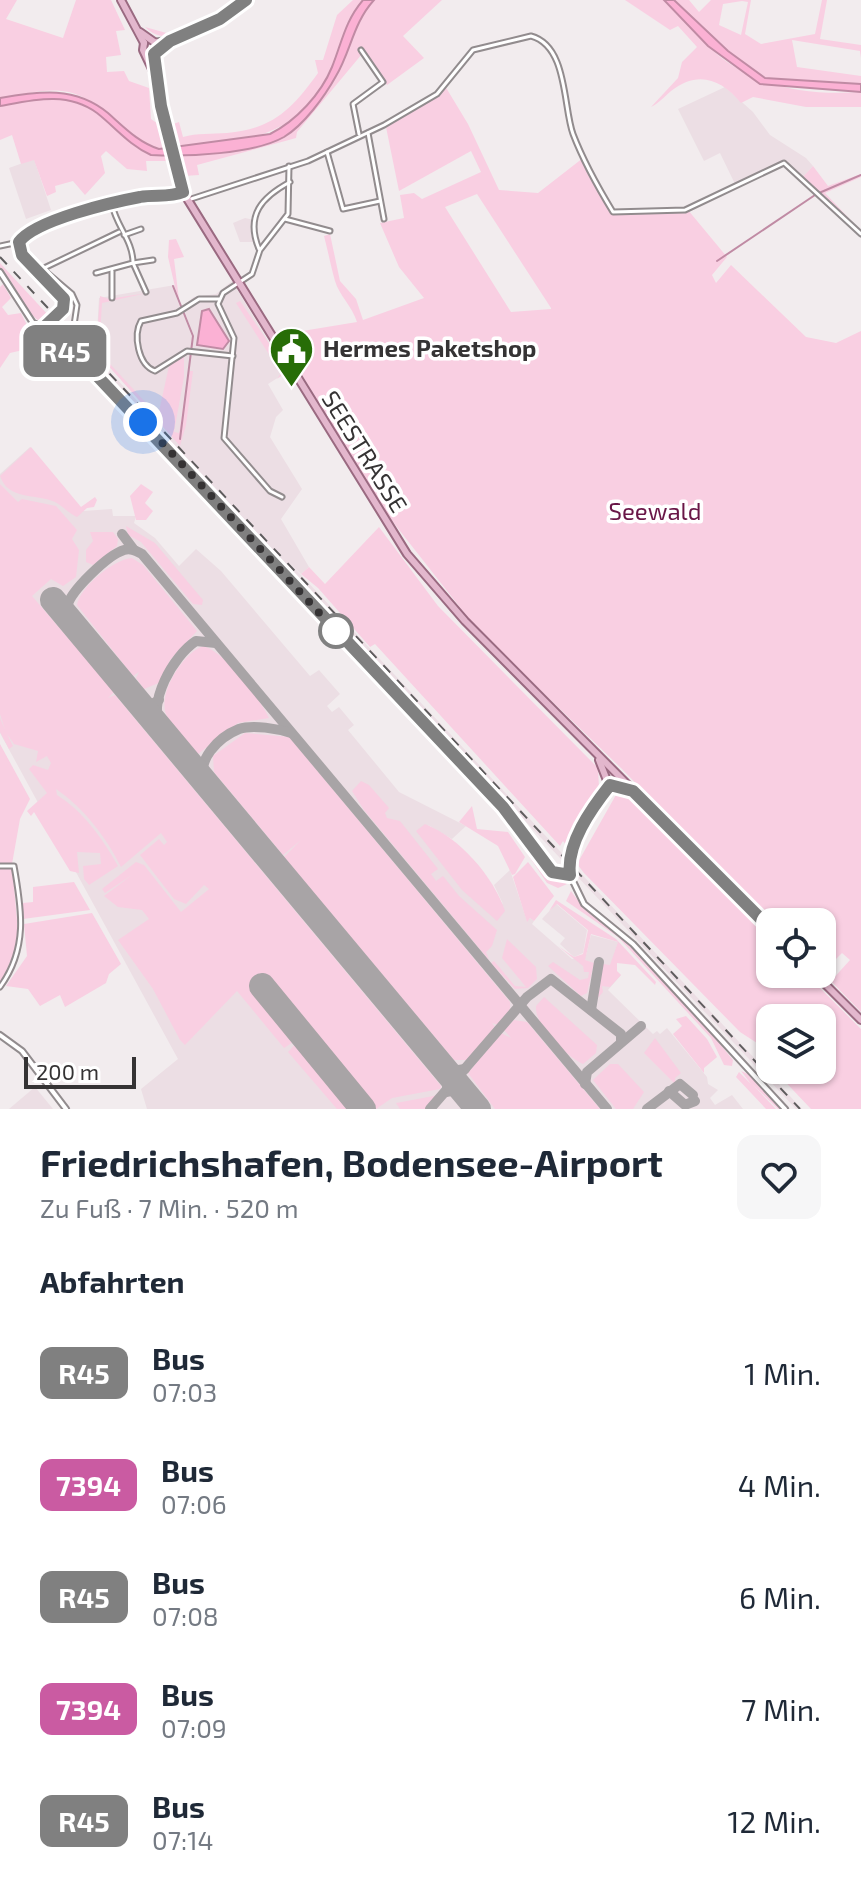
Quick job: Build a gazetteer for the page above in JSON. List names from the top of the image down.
{
  "streets": {
    "main road": ["SEESTRASSE"]
  },
  "parks": ["Seewald"],
  "places": {
    "public building": ["Hermes Paketshop"]
  },
  "lines": ["bus line R45"],
  "scale_bar": "200 m",
  "page": {
    "on_map": "R45",
    "scale": "200 m",
    "heading": [
      ["Friedrichshafen, Bodensee-Airport", "Zu Fuß · 7 Min. · 520 m"],
      "Abfahrten"
    ],
    "list": [
      {
        "mark": "R45",
        "name": "Bus",
        "note": "07:03",
        "value": "1 Min."
      },
      {
        "mark": "7394",
        "name": "Bus",
        "note": "07:06",
        "value": "4 Min."
      },
      {
        "mark": "R45",
        "name": "Bus",
        "note": "07:08",
        "value": "6 Min."
      },
      {
        "mark": "7394",
        "name": "Bus",
        "note": "07:09",
        "value": "7 Min."
      },
      {
        "mark": "R45",
        "name": "Bus",
        "note": "07:14",
        "value": "12 Min."
      }
    ]
  }
}
